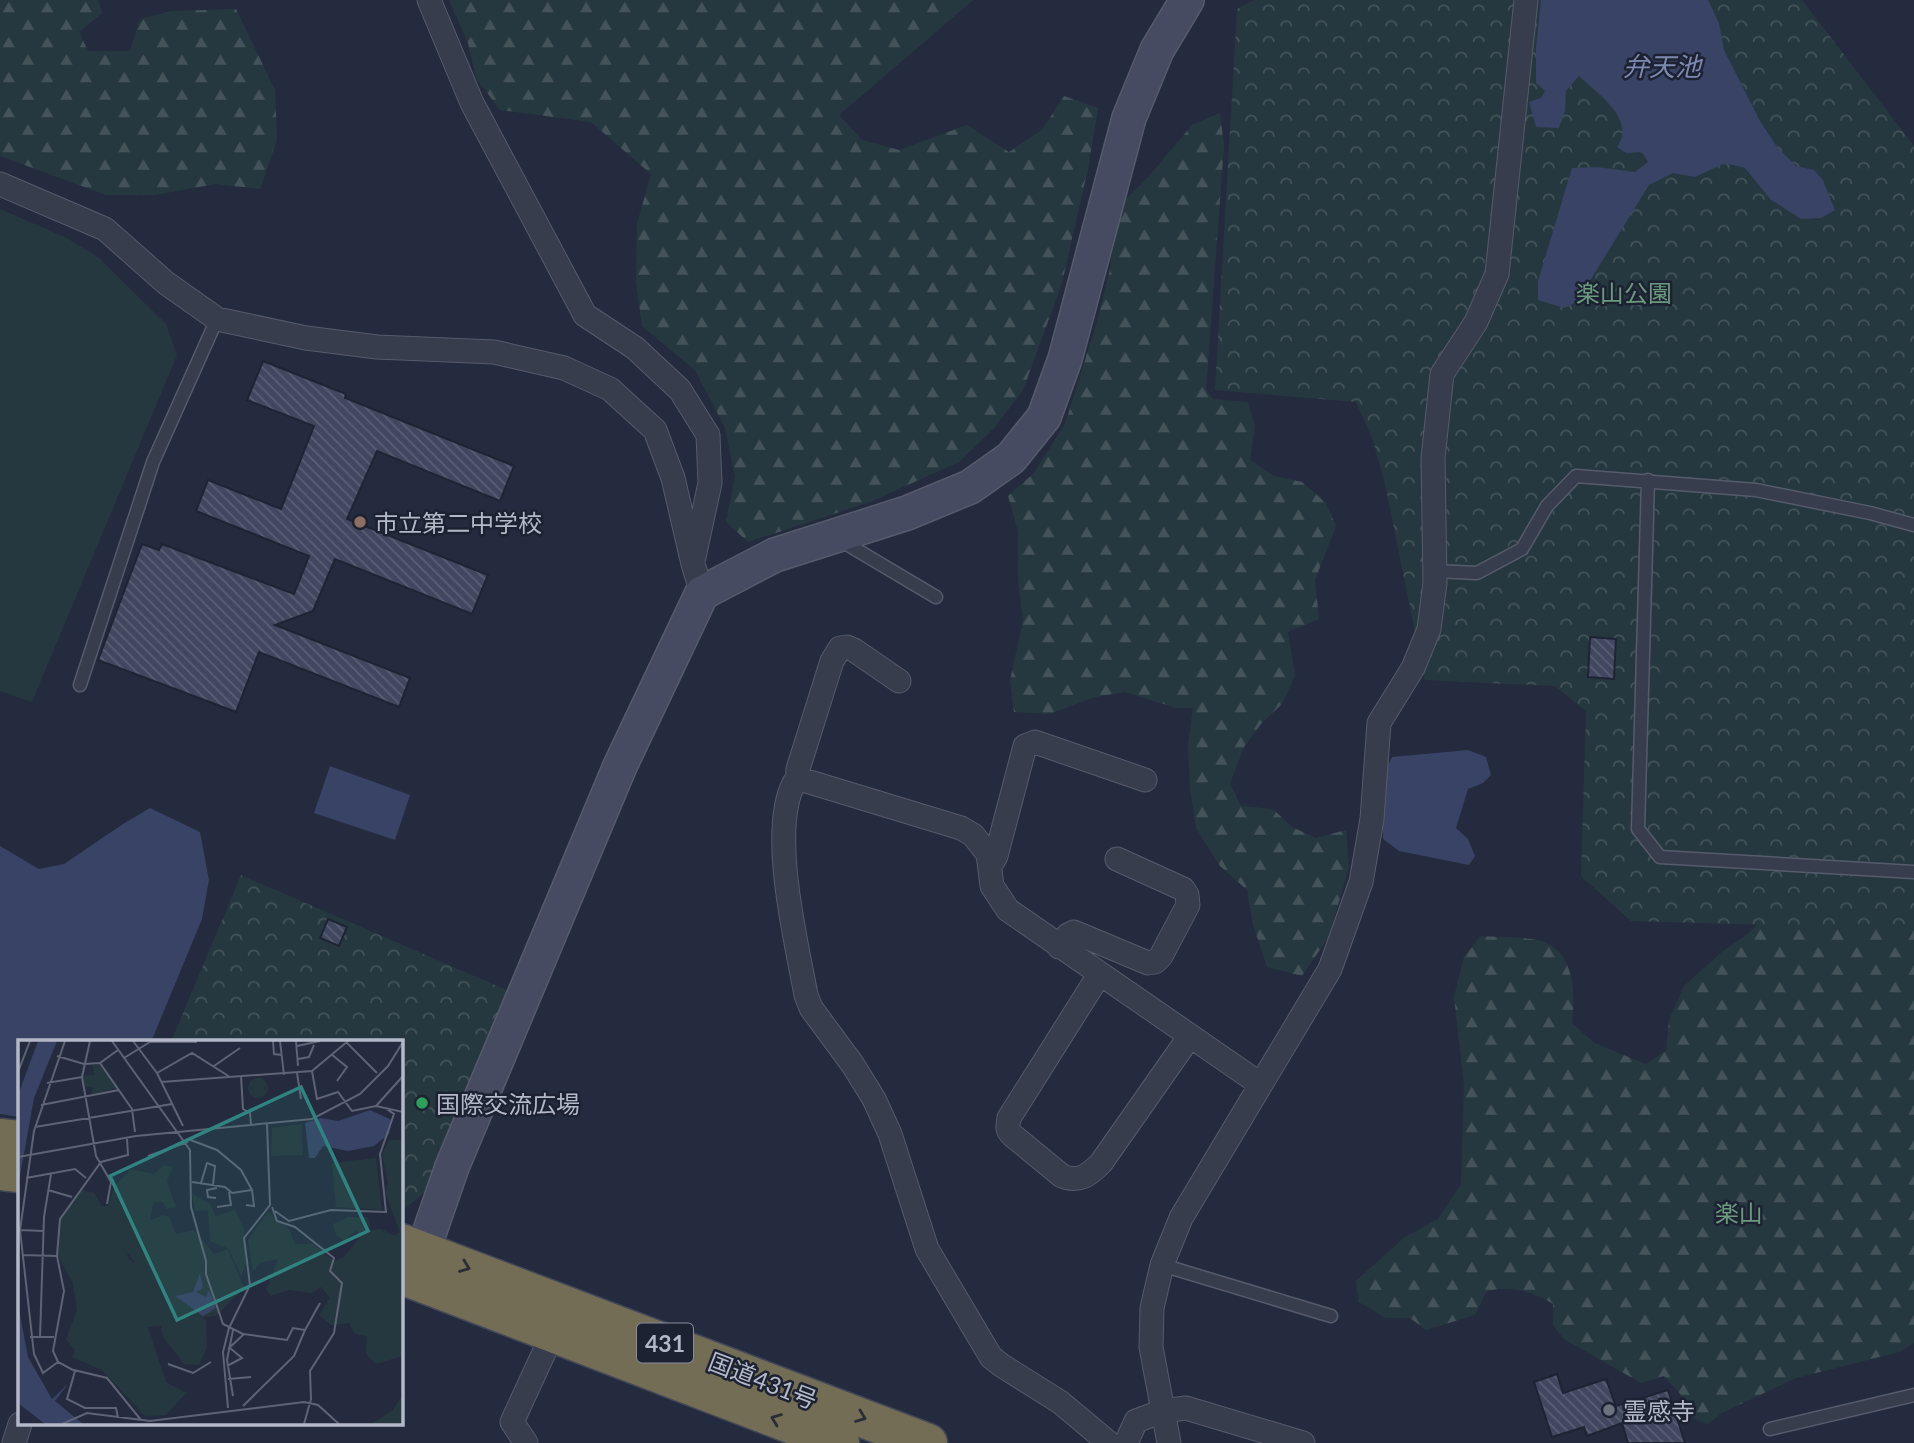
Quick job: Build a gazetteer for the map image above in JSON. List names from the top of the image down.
{
  "streets": {
    "highway": ["431", "国道431号"]
  },
  "water": ["弁天池"],
  "parks": ["楽山公園", "楽山"],
  "places": ["市立第二中学校", "国際交流広場", "霊感寺"]
}
